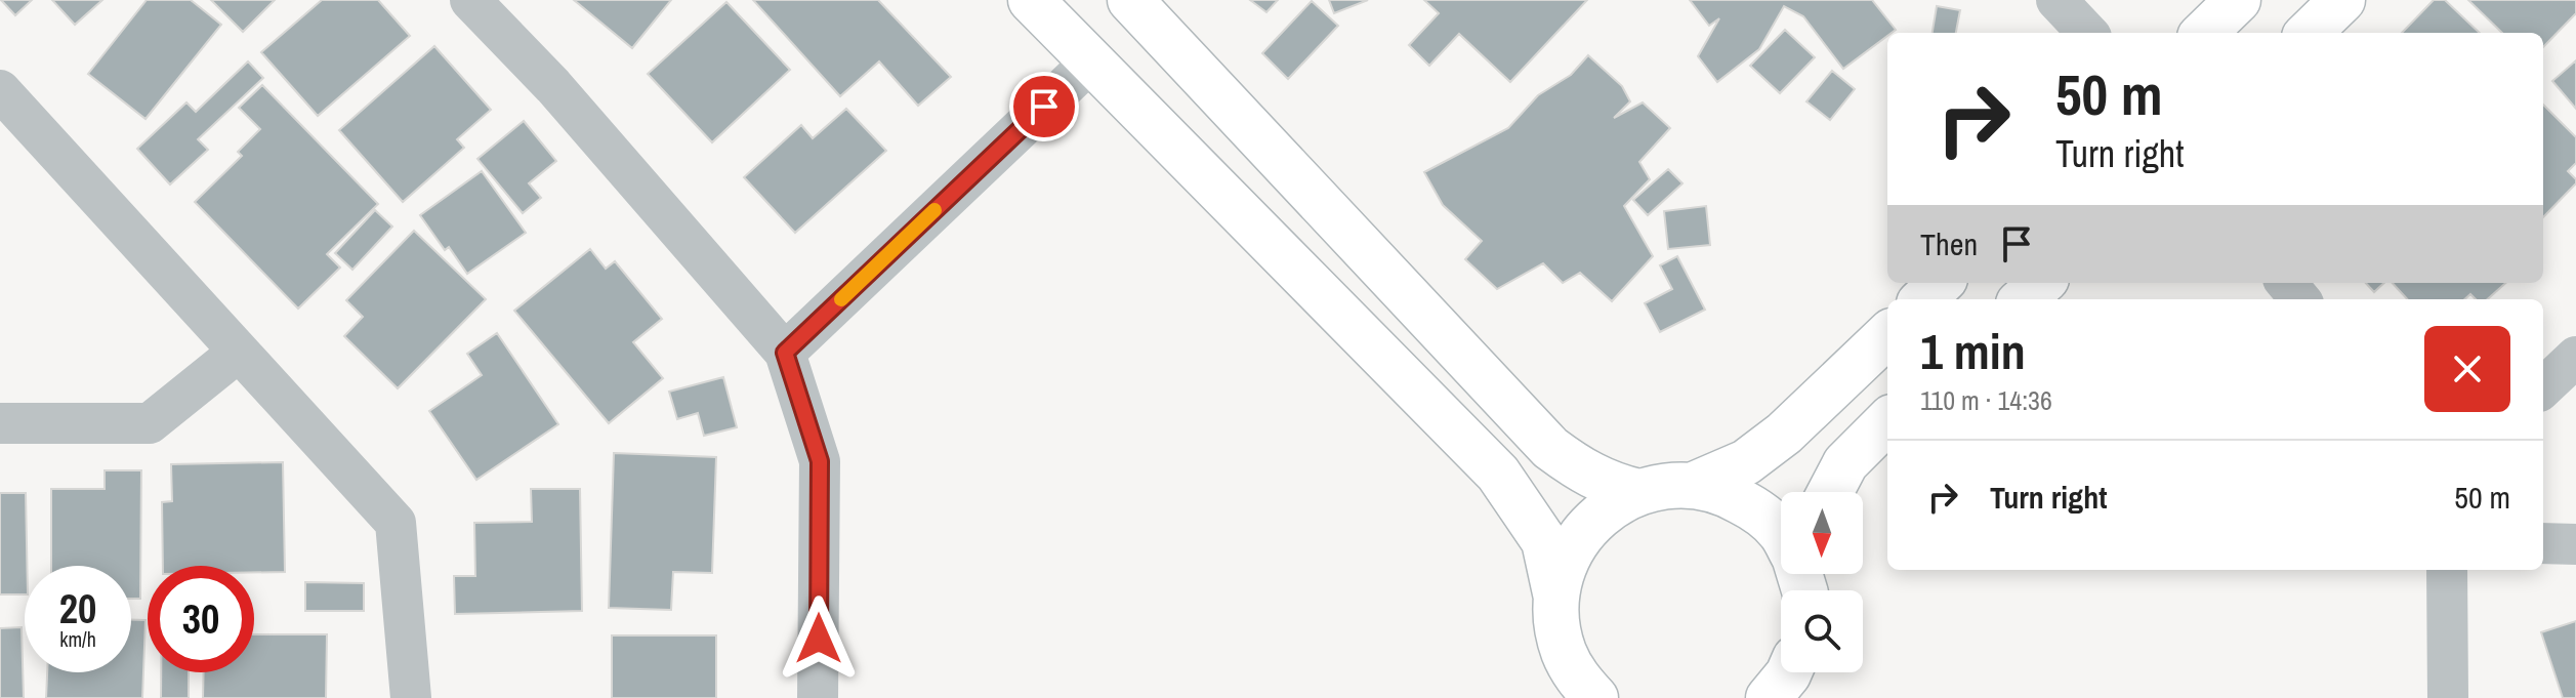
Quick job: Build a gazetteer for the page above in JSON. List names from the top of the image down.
{
  "north": "bottom",
  "page": {
    "turn": ["50 m", "Turn right"],
    "then": "Then",
    "heading": ["1 min", "110 m · 14:36"],
    "list": [
      {
        "name": "Turn right",
        "value": "50 m"
      }
    ],
    "speed": "20 km/h",
    "limit": "30"
  }
}
